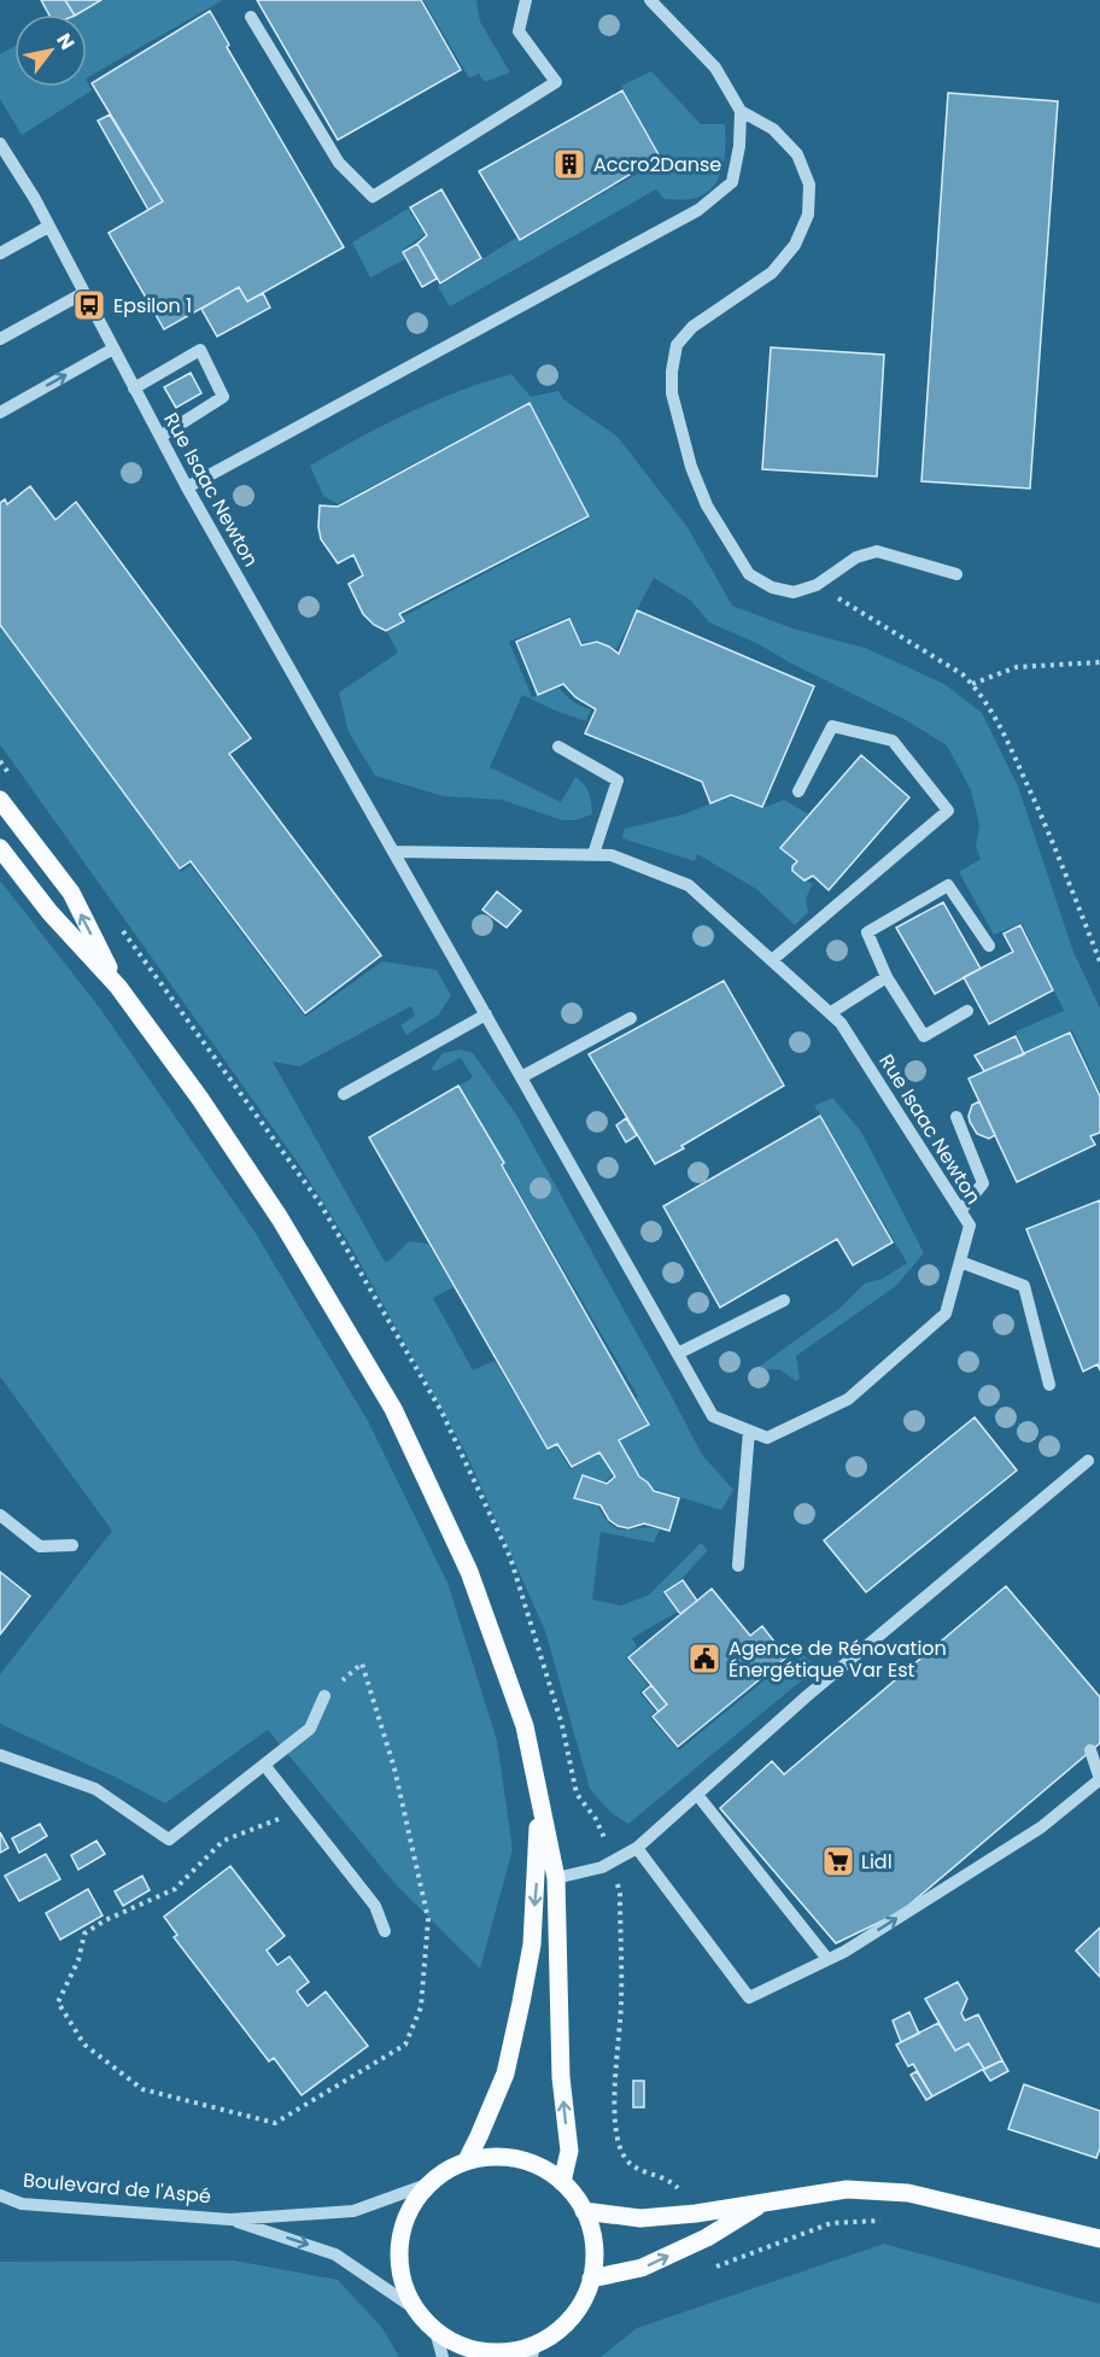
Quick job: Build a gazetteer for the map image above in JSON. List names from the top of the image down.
{
  "streets": {
    "street": ["Rue Isaac Newton", "Boulevard de l'Aspé"]
  },
  "places": {
    "building": ["Accro2Danse"],
    "bus stop": ["Epsilon 1"],
    "public building": ["Agence de Rénovation Énergétique Var Est"],
    "supermarket": ["Lidl"]
  },
  "north": "top right"
}
